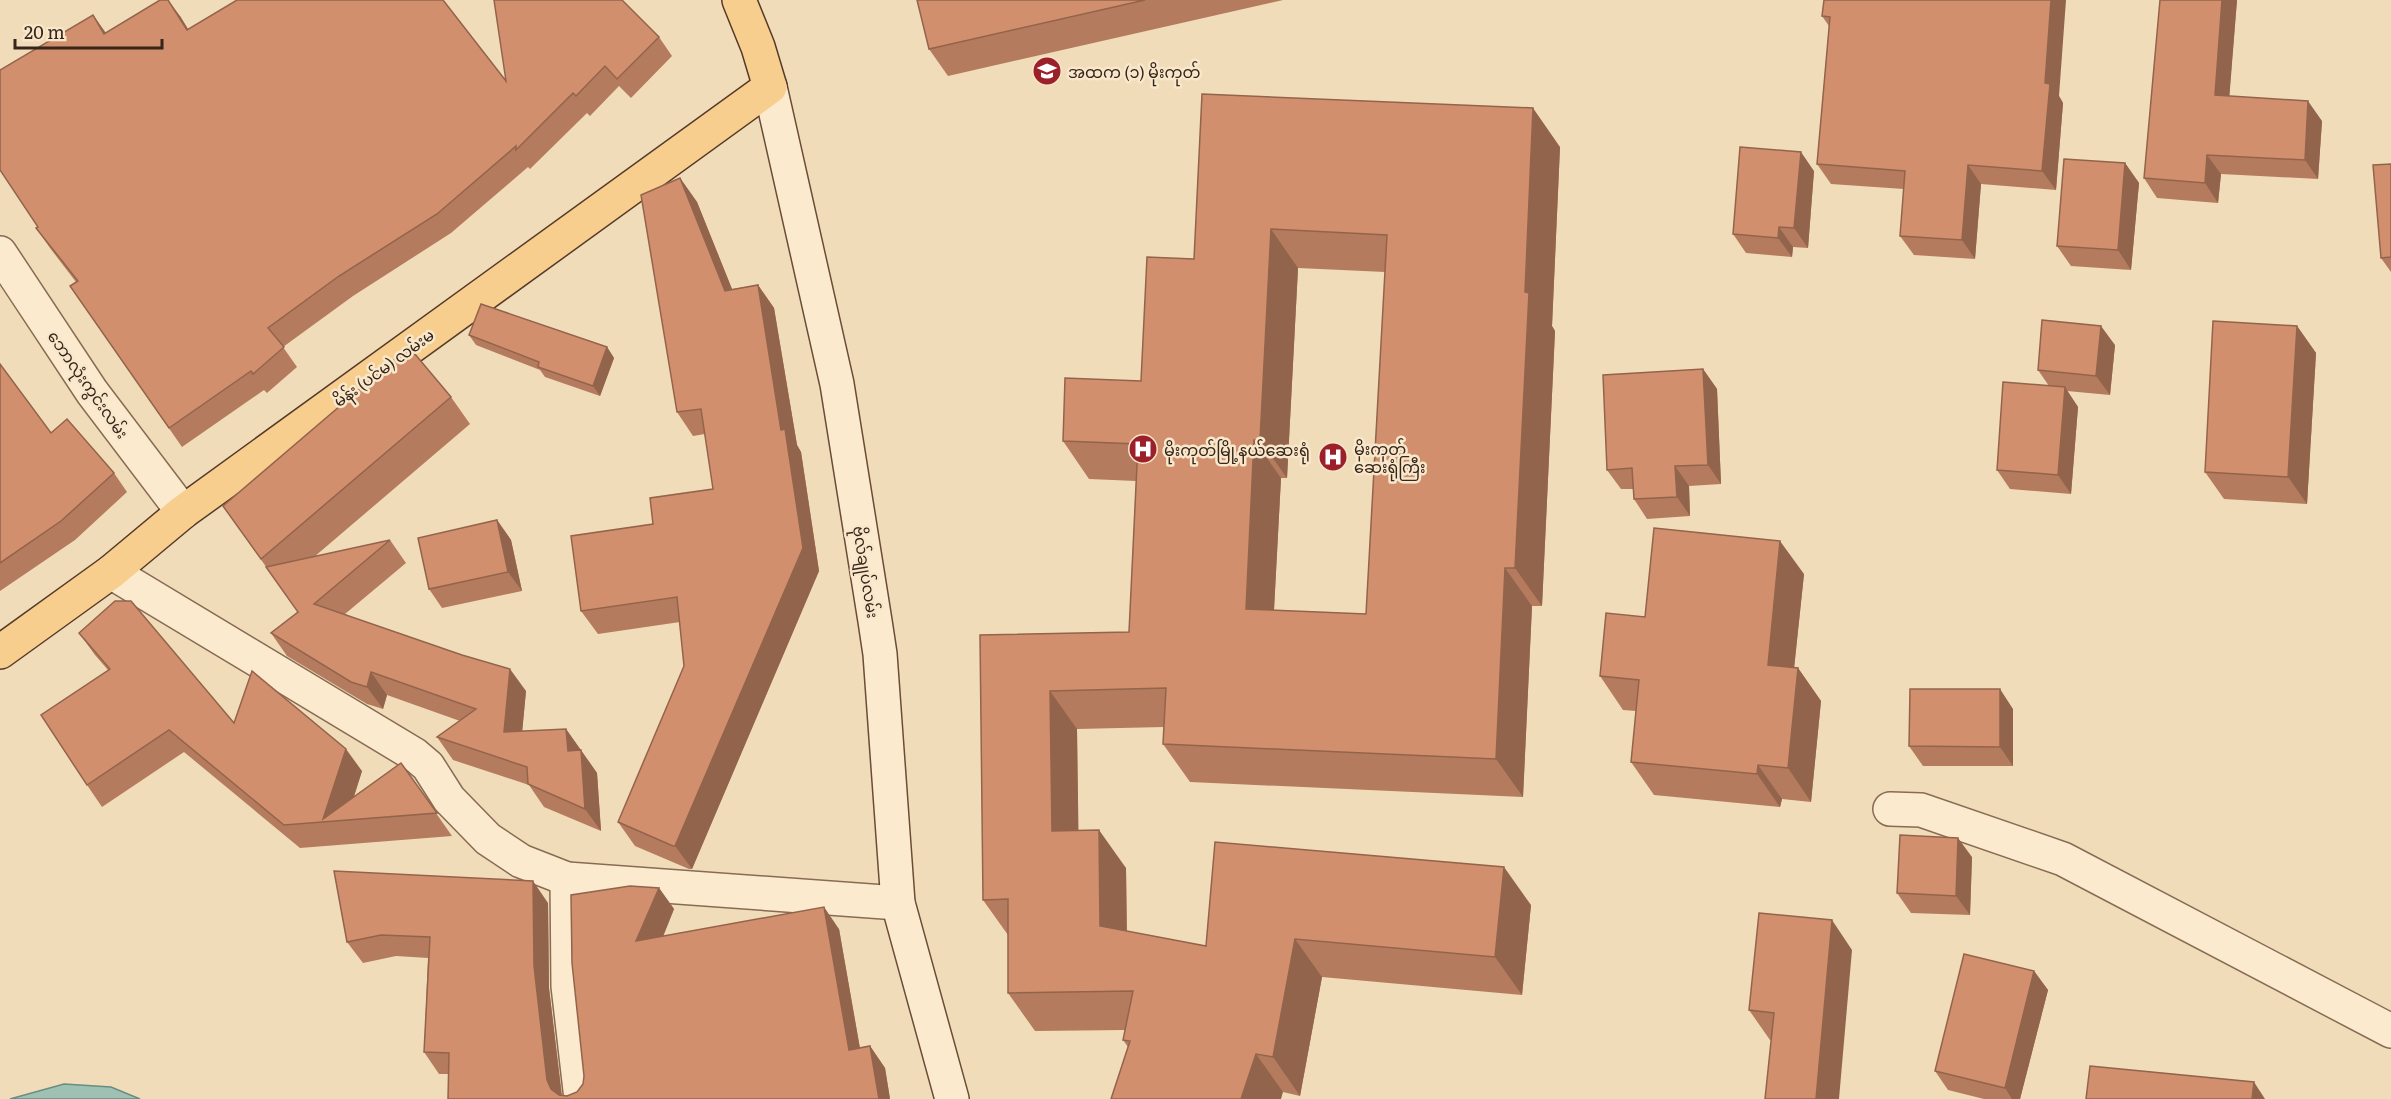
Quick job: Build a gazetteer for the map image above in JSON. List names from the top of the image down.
{
  "streets": {
    "main road": ["မိန်း (ပင်မ) လမ်းမ", "ဗိုလ်‌ချုပ်‌လမ်း"],
    "street": ["‌ဘောလုံးကွင်းလမ်း"]
  },
  "crossings": [
    ["မိန်း (ပင်မ) လမ်းမ", "‌ဘောလုံးကွင်းလမ်း"],
    ["မိန်း (ပင်မ) လမ်းမ", "ဗိုလ်‌ချုပ်‌လမ်း"]
  ],
  "places": {
    "school or university": ["အထက (၁) မိုးကုတ်"],
    "hospital": ["မိုးကုတ်မြို့နယ်ဆေးရုံ", "မိုးကုတ်‌ ‌ဆေးရုံကြီး"]
  },
  "scale_bar": "20 m"
}
